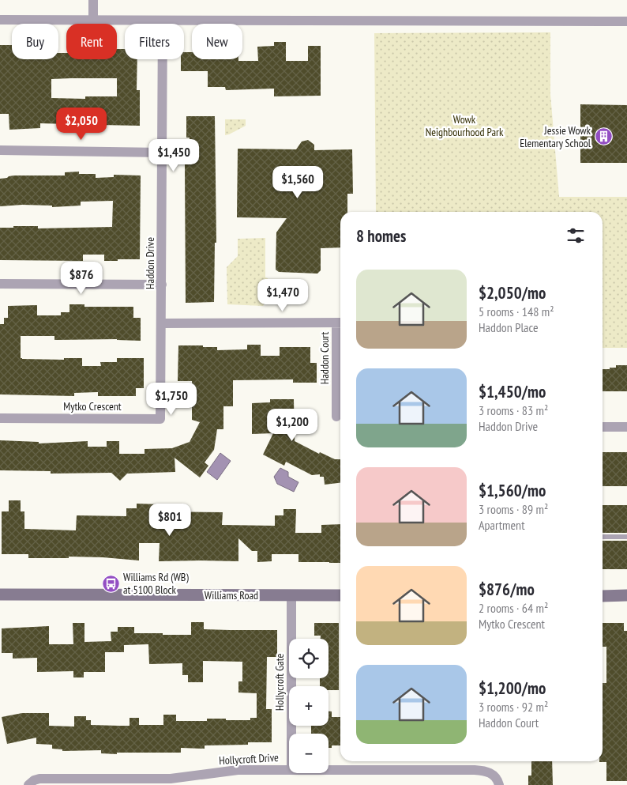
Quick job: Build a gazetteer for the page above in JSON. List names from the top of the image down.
{
  "streets": {
    "street": [
      "Haddon Drive",
      "Haddon Court",
      "Mytko Crescent",
      "Williams Road",
      "Hollycroft Gate",
      "Hollycroft Drive"
    ]
  },
  "crossings": [
    ["Haddon Drive", "Mytko Crescent"],
    ["Williams Road", "Hollycroft Gate"]
  ],
  "parks": ["Wowk Neighbourhood Park"],
  "places": {
    "building": ["Jessie Wowk Elementary School"],
    "bus stop": ["Williams Rd (WB) at 5100 Block"]
  },
  "page": {
    "chip": [
      "Buy",
      "Rent",
      "Filters",
      "New"
    ],
    "price": [
      "$2,050",
      "$1,450",
      "$1,560",
      "$876",
      "$1,470",
      "$1,750",
      "$1,200",
      "$801"
    ],
    "heading": "8 homes",
    "list": [
      {
        "name": "$2,050/mo",
        "note": "5 rooms · 148 m² · Haddon Place"
      },
      {
        "name": "$1,450/mo",
        "note": "3 rooms · 83 m² · Haddon Drive"
      },
      {
        "name": "$1,560/mo",
        "note": "3 rooms · 89 m² · Apartment"
      },
      {
        "name": "$876/mo",
        "note": "2 rooms · 64 m² · Mytko Crescent"
      },
      {
        "name": "$1,200/mo",
        "note": "3 rooms · 92 m² · Haddon Court"
      }
    ],
    "map_buttons": ["+", "−"]
  }
}
